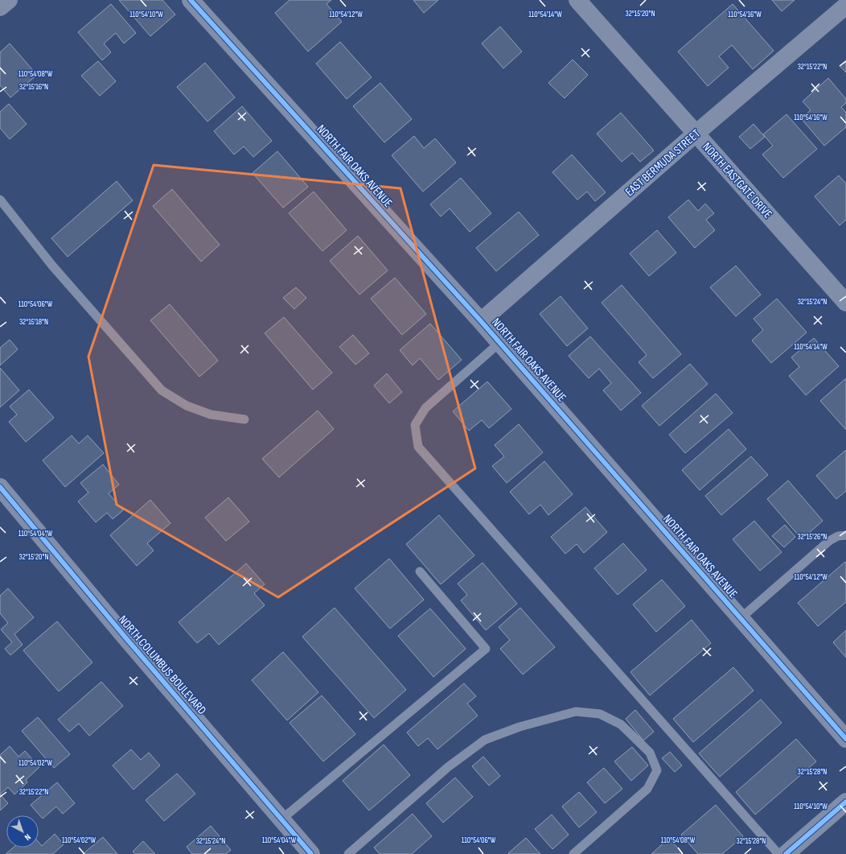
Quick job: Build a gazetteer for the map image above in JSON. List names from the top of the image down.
{
  "streets": {
    "street": [
      "EAST BERMUDA STREET",
      "NORTH FAIR OAKS AVENUE",
      "NORTH EASTGATE DRIVE",
      "NORTH COLUMBUS BOULEVARD"
    ]
  },
  "crossings": [
    ["EAST BERMUDA STREET", "NORTH FAIR OAKS AVENUE"],
    ["EAST BERMUDA STREET", "NORTH EASTGATE DRIVE"]
  ],
  "north": "bottom right",
  "coordinates": [
    "32°15'20\"N",
    "110°54'10\"W",
    "110°54'12\"W",
    "110°54'14\"W",
    "110°54'16\"W",
    "32°15'22\"N",
    "110°54'08\"W",
    "32°15'16\"N",
    "32°15'24\"N",
    "110°54'06\"W",
    "32°15'18\"N",
    "110°54'04\"W",
    "32°15'26\"N",
    "110°54'02\"W",
    "32°15'28\"N"
  ]
}
